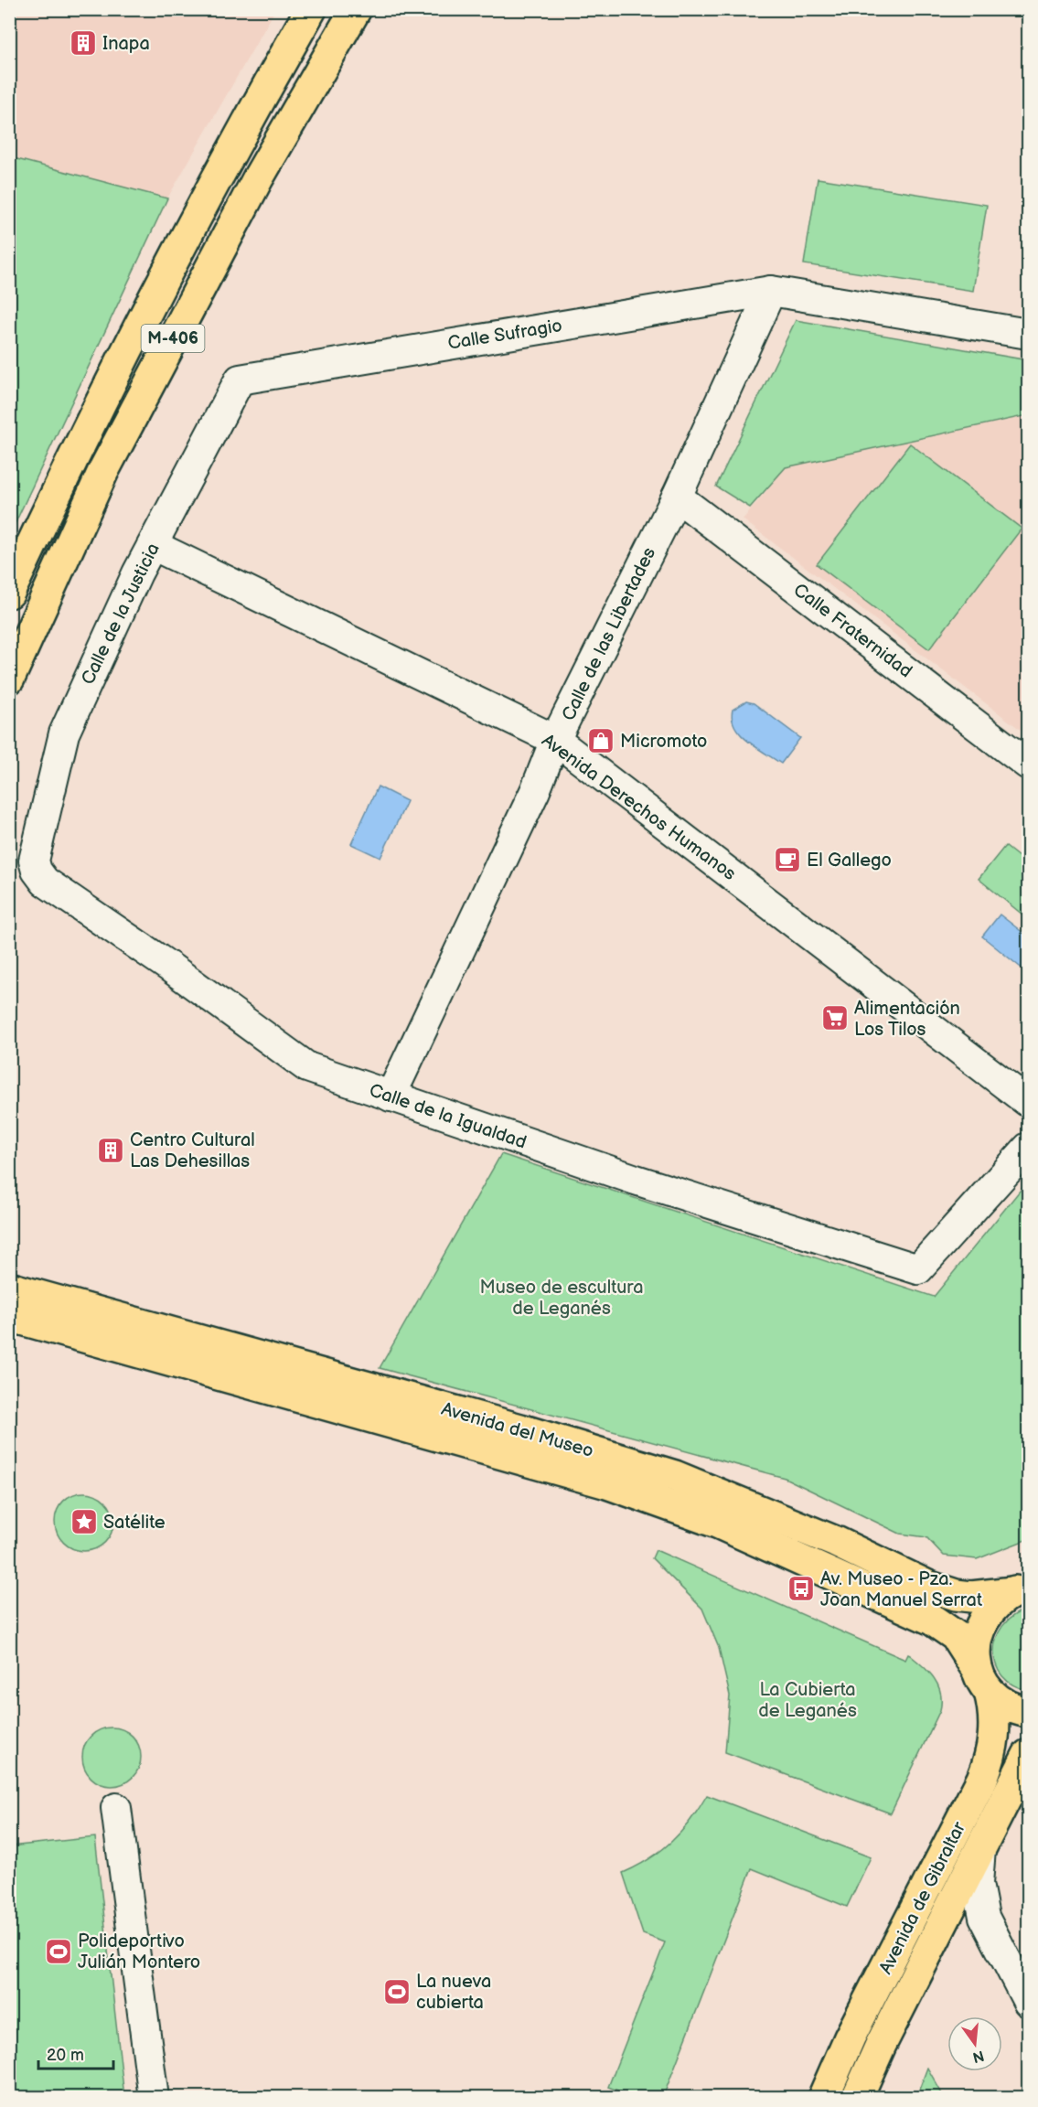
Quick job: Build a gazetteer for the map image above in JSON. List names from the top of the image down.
{
  "streets": {
    "main road": ["M-406", "Avenida del Museo", "Avenida de Gibraltar"],
    "street": [
      "Calle Sufragio",
      "Calle de la Justicia",
      "Calle Fraternidad",
      "Calle de las Libertades",
      "Avenida Derechos Humanos",
      "Calle de la Igualdad"
    ]
  },
  "crossings": [
    ["Calle Sufragio", "Calle de la Justicia"],
    ["Calle Sufragio", "Calle de las Libertades"],
    ["Calle de la Justicia", "Avenida Derechos Humanos"],
    ["Calle de la Justicia", "Calle de la Igualdad"],
    ["Calle Fraternidad", "Calle de las Libertades"],
    ["Calle de las Libertades", "Avenida Derechos Humanos"],
    ["Calle de las Libertades", "Calle de la Igualdad"],
    ["Avenida del Museo", "Avenida de Gibraltar"]
  ],
  "parks": ["Museo de escultura de Leganés", "La Cubierta de Leganés"],
  "places": {
    "building": ["Inapa", "Centro Cultural Las Dehesillas"],
    "shop": ["Micromoto"],
    "cafe": ["El Gallego"],
    "supermarket": ["Alimentación Los Tilos"],
    "place": ["Satélite"],
    "bus stop": ["Av. Museo - Pza. Joan Manuel Serrat"],
    "sports": ["Polideportivo Julián Montero", "La nueva cubierta"]
  },
  "scale_bar": "20 m",
  "north": "bottom"
}
